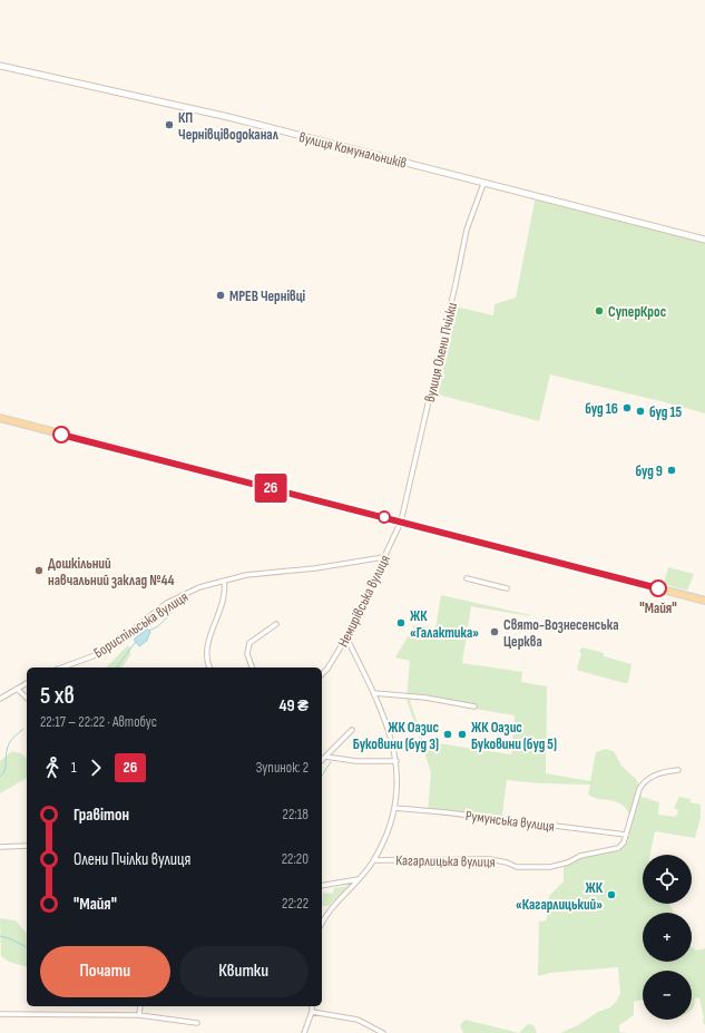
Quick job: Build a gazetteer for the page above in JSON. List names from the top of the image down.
{
  "streets": {
    "street": [
      "вулиця Комунальників",
      "вулиця Олени Пчілки",
      "Немирівська вулиця",
      "Бориспільська вулиця",
      "Румунська вулиця",
      "Кагарлицька вулиця"
    ]
  },
  "crossings": [
    ["вулиця Комунальників", "вулиця Олени Пчілки"],
    ["вулиця Олени Пчілки", "Немирівська вулиця"],
    ["Немирівська вулиця", "Бориспільська вулиця"],
    ["Румунська вулиця", "Кагарлицька вулиця"]
  ],
  "places": [
    "КП Чернівціводоканал",
    "МРЕВ Чернівці",
    "СуперКрос",
    "буд 16",
    "буд 15",
    "буд 9",
    "Дошкільний навчальний заклад №44",
    "\"Майя\"",
    "ЖК «Галактика»",
    "Свято-Вознесенська Церква",
    "ЖК Оазис Буковини (буд 3)",
    "ЖК Оазис Буковини (буд 5)",
    "ЖК «Кагарлицький»"
  ],
  "lines": ["bus line 26"],
  "page": {
    "on_map": "26",
    "heading": ["5 хв", "22:17 – 22:22 · Автобус", "49 ₴"],
    "legs": ["1", "26", "Зупинок: 2"],
    "list": [
      {
        "name": "Гравітон",
        "value": "22:18"
      },
      {
        "name": "Олени Пчілки вулиця",
        "value": "22:20"
      },
      {
        "name": "\"Майя\"",
        "value": "22:22"
      }
    ],
    "map_buttons": ["+", "−"],
    "buttons": ["Почати", "Квитки"]
  }
}
